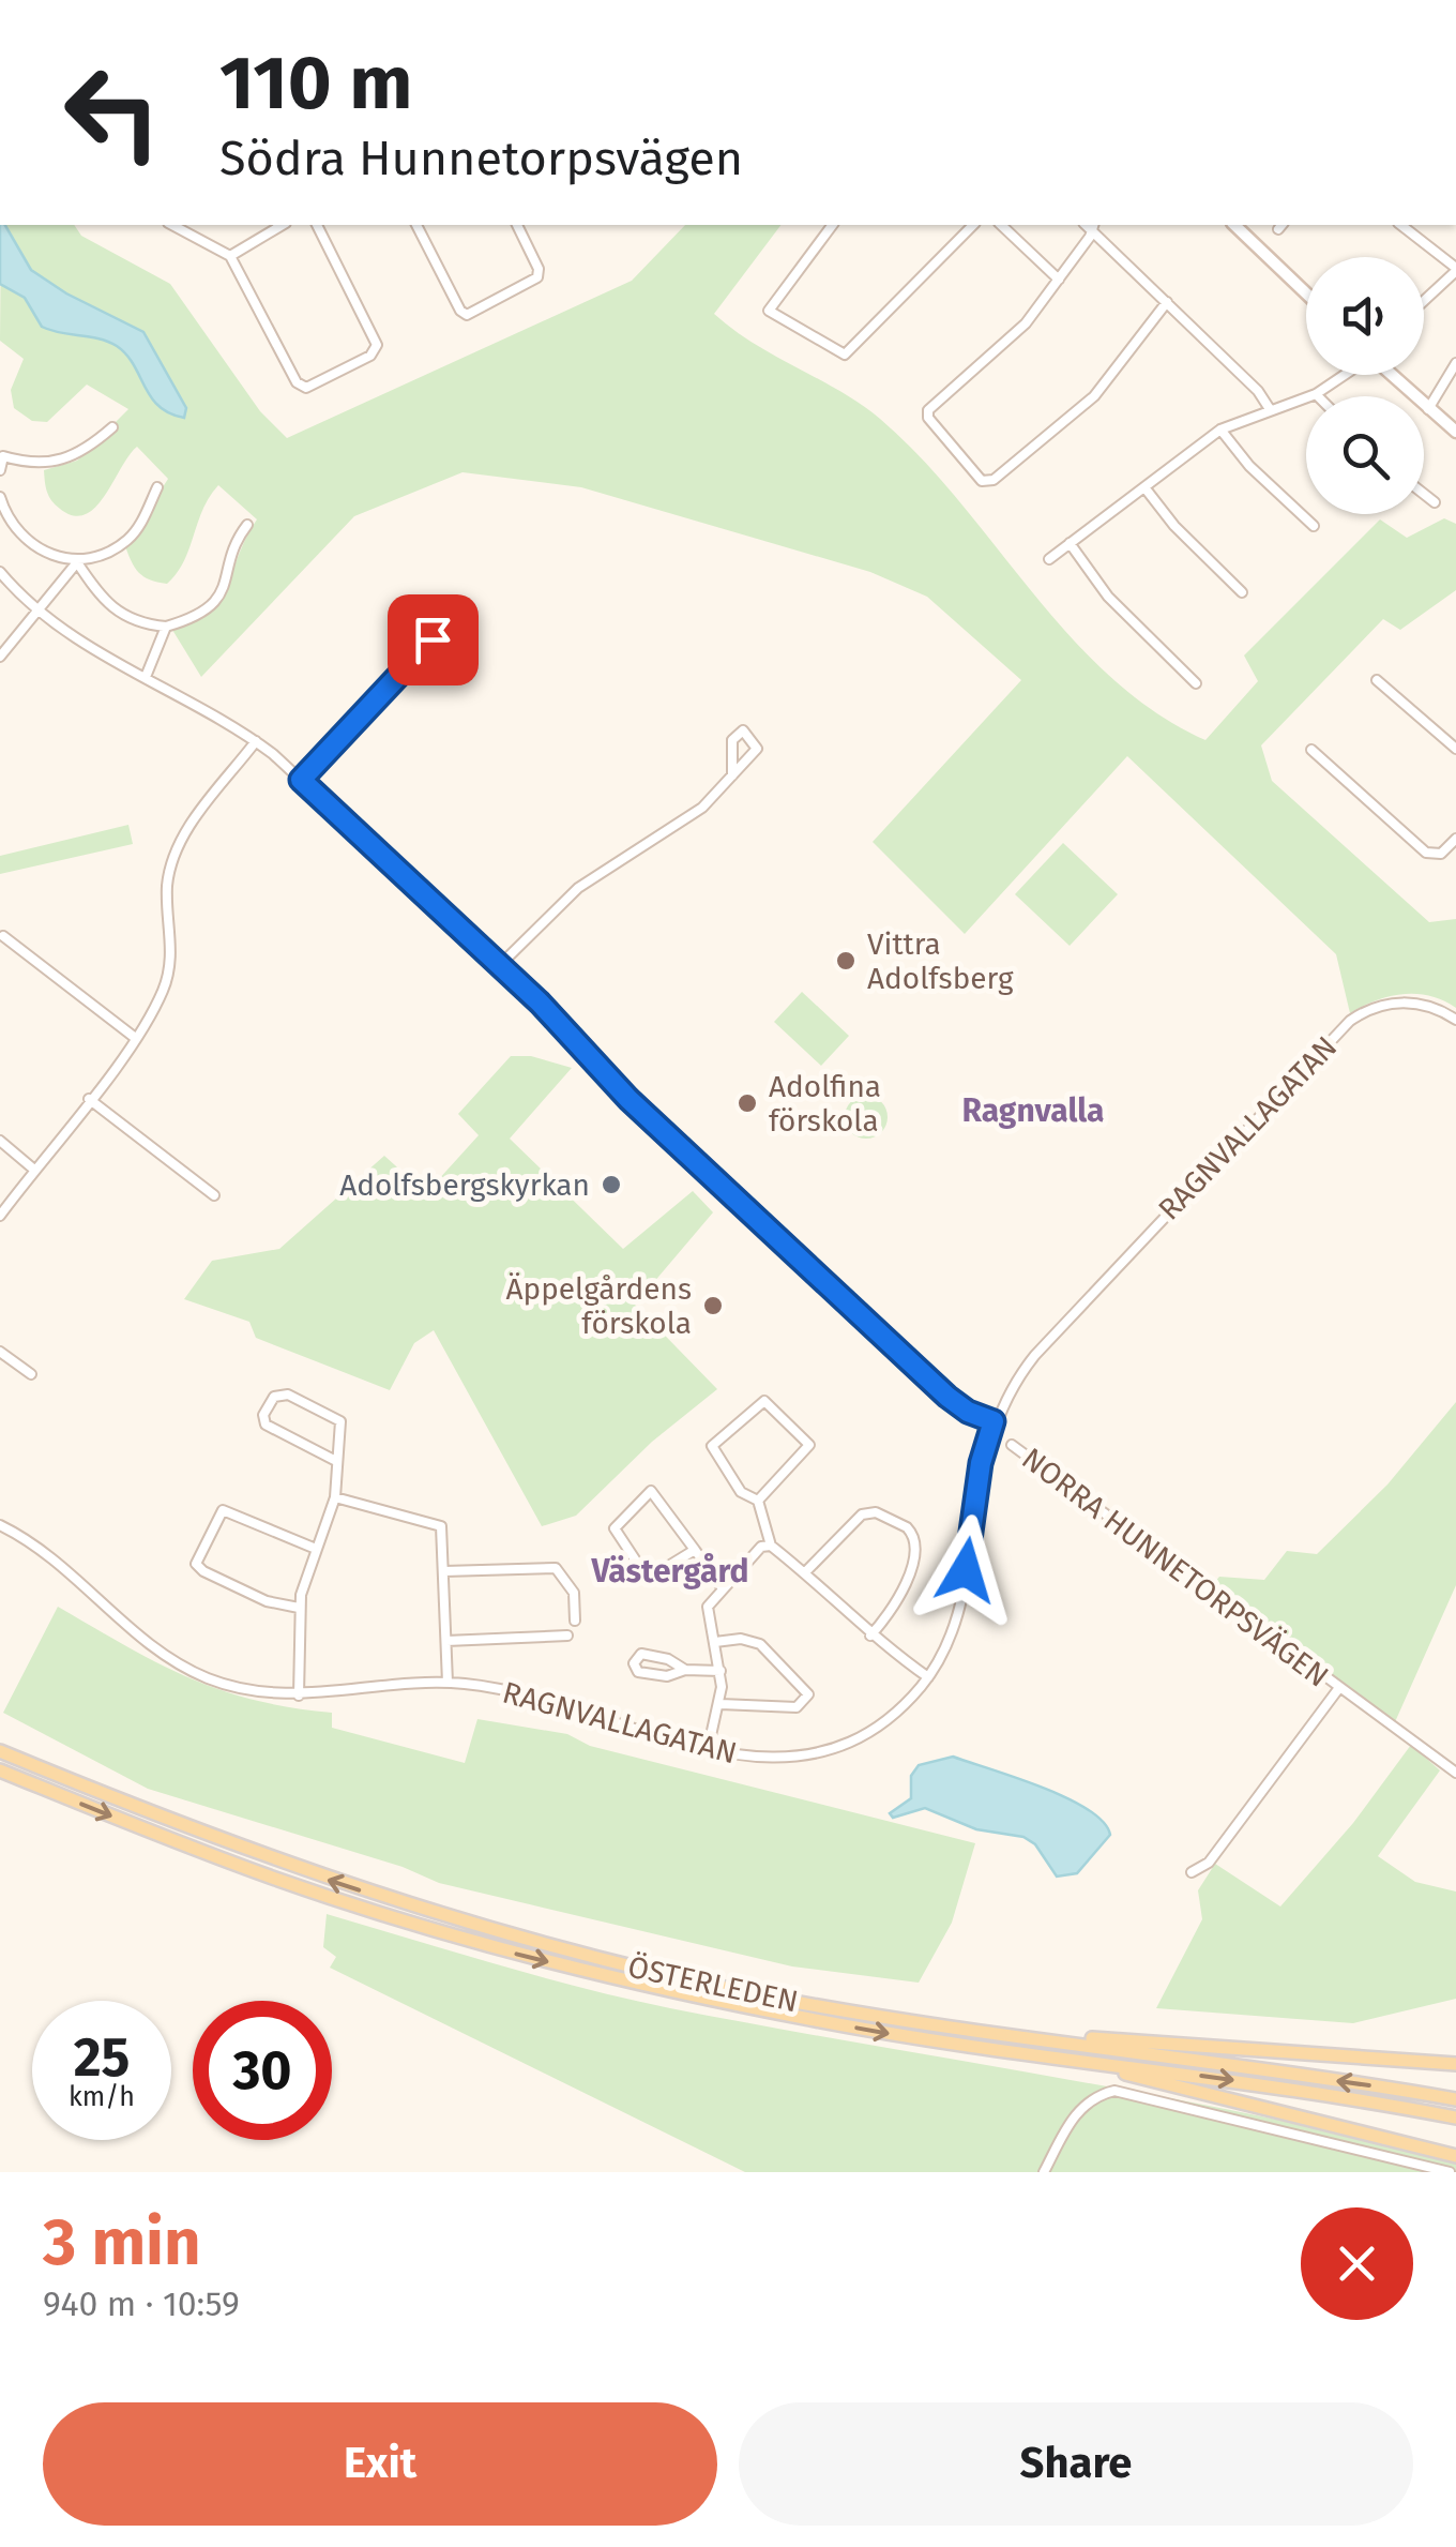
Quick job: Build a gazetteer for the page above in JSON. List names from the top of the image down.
{
  "streets": {
    "main road": ["ÖSTERLEDEN"],
    "street": ["RAGNVALLAGATAN", "NORRA HUNNETORPSVÄGEN"]
  },
  "districts": ["Ragnvalla", "Västergård"],
  "places": [
    "Vittra Adolfsberg",
    "Adolfina förskola",
    "Adolfsbergskyrkan",
    "Äppelgårdens förskola"
  ],
  "page": {
    "turn": ["110 m", "Södra Hunnetorpsvägen"],
    "speed": "25 km/h",
    "limit": "30",
    "heading": ["3 min", "940 m · 10:59"],
    "buttons": ["Exit", "Share"]
  }
}
